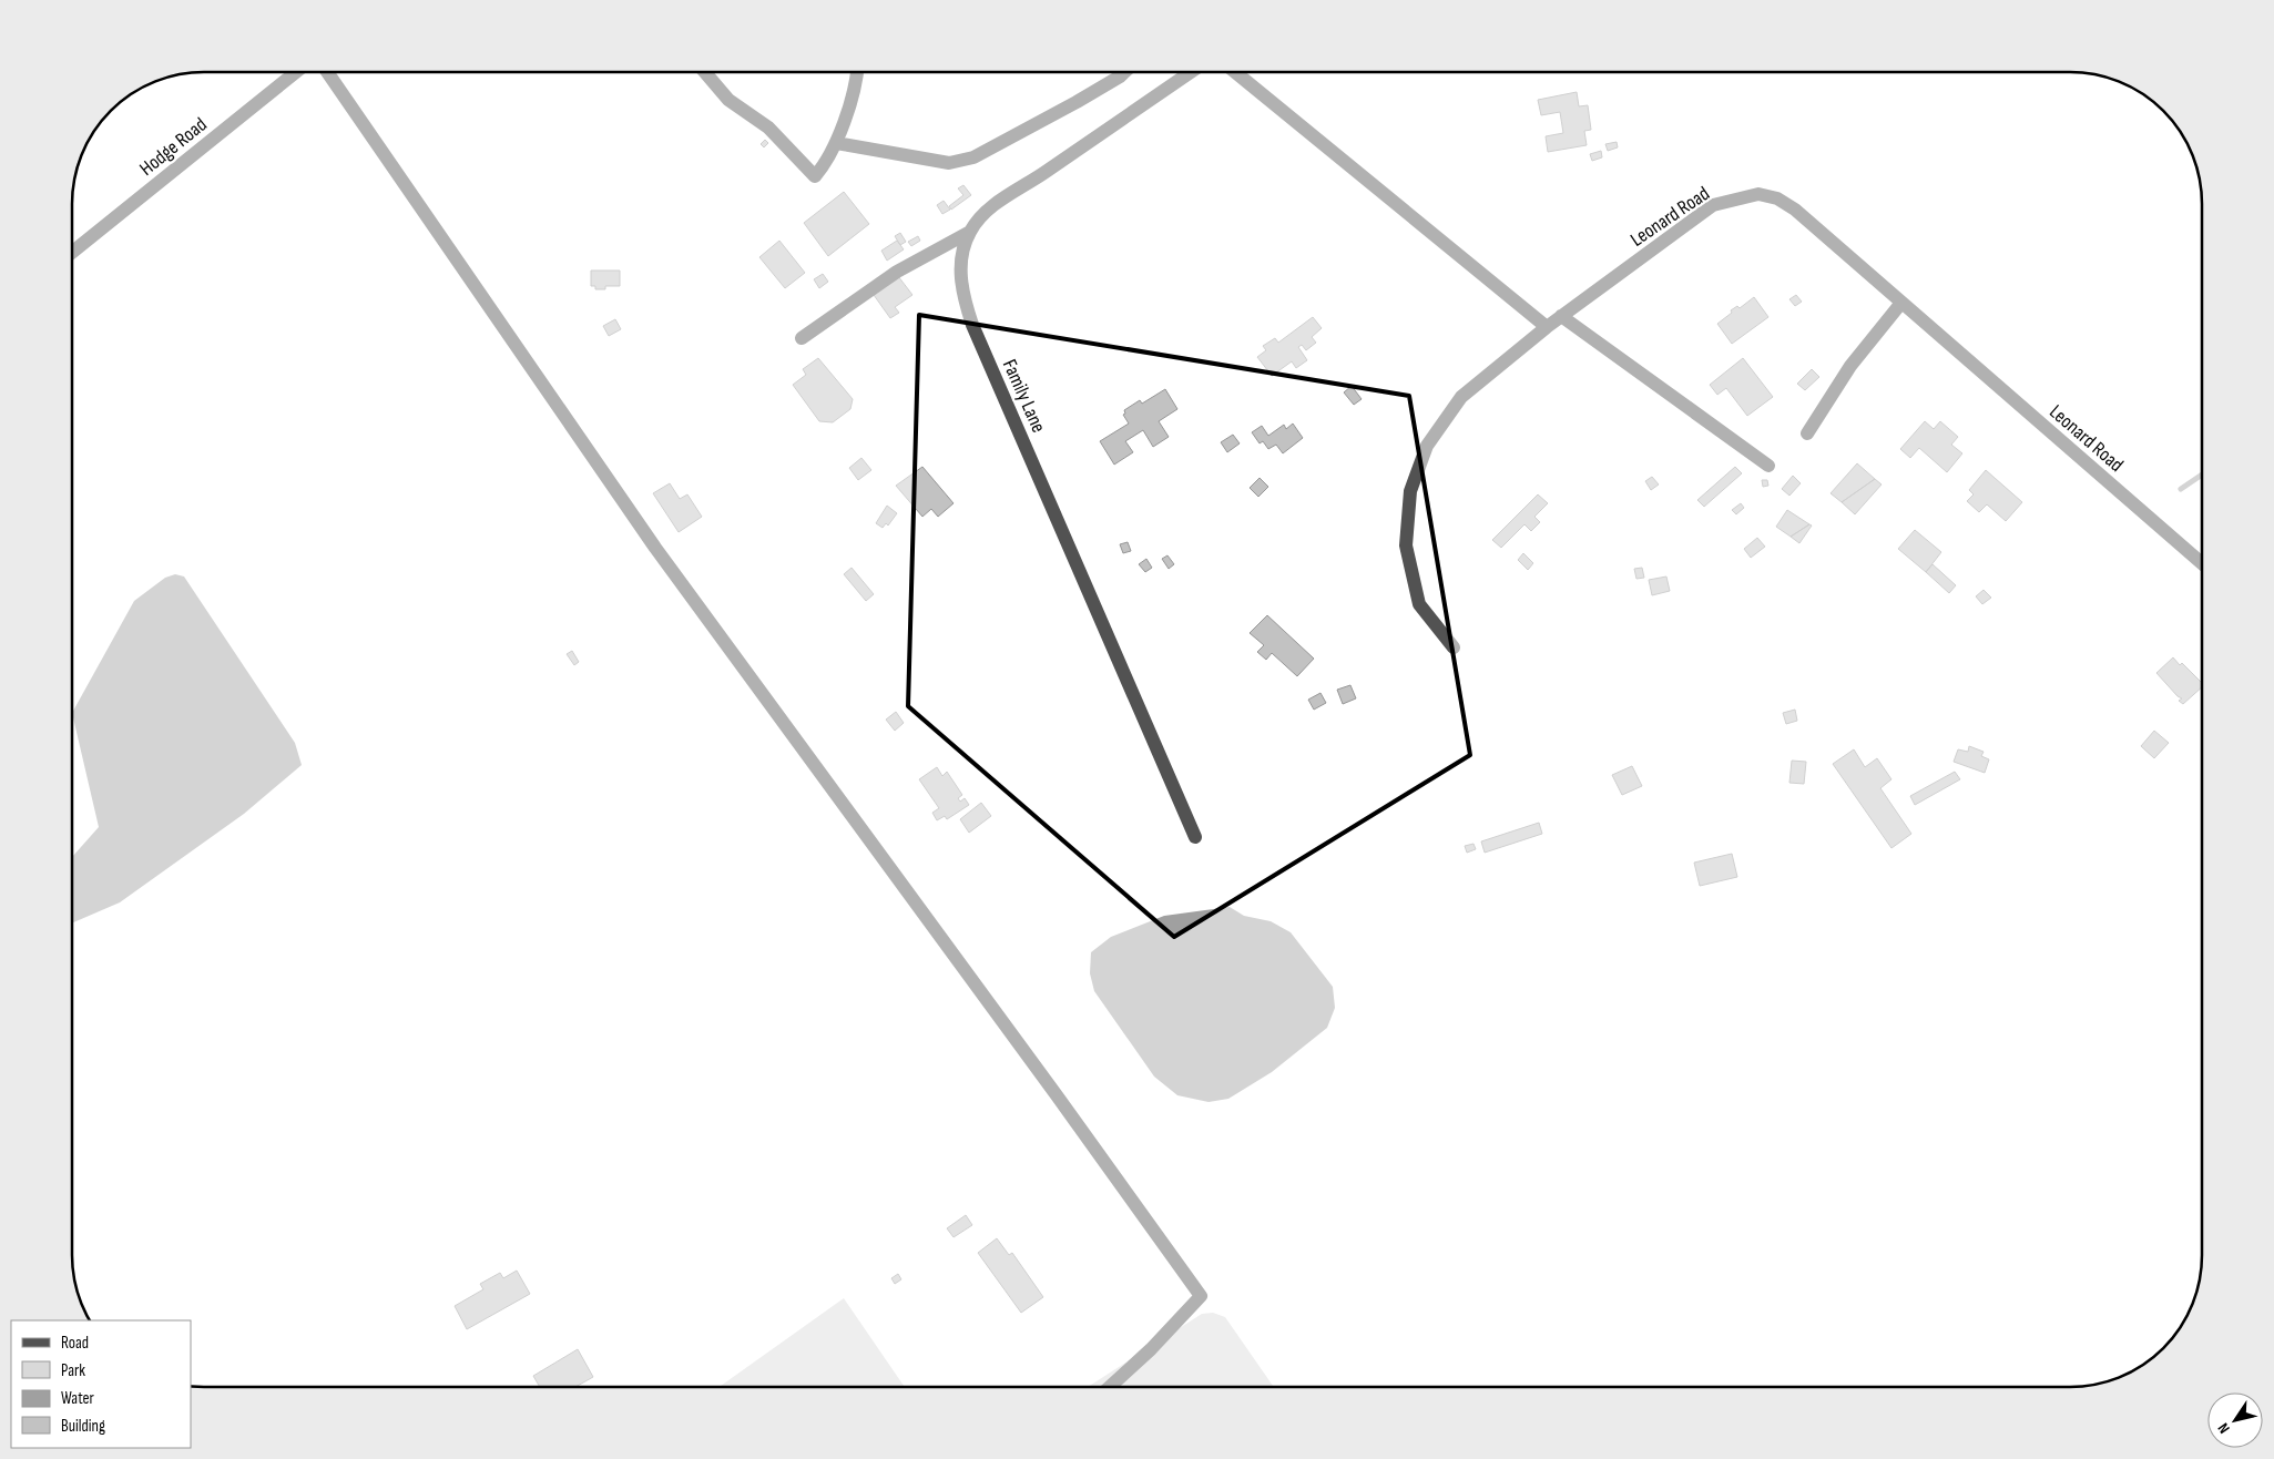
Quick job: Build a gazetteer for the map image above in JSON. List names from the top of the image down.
{
  "streets": {
    "street": ["Hodge Road", "Leonard Road", "Family Lane"]
  },
  "legend": [
    "Road",
    "Park",
    "Water",
    "Building"
  ],
  "north": "bottom left"
}
